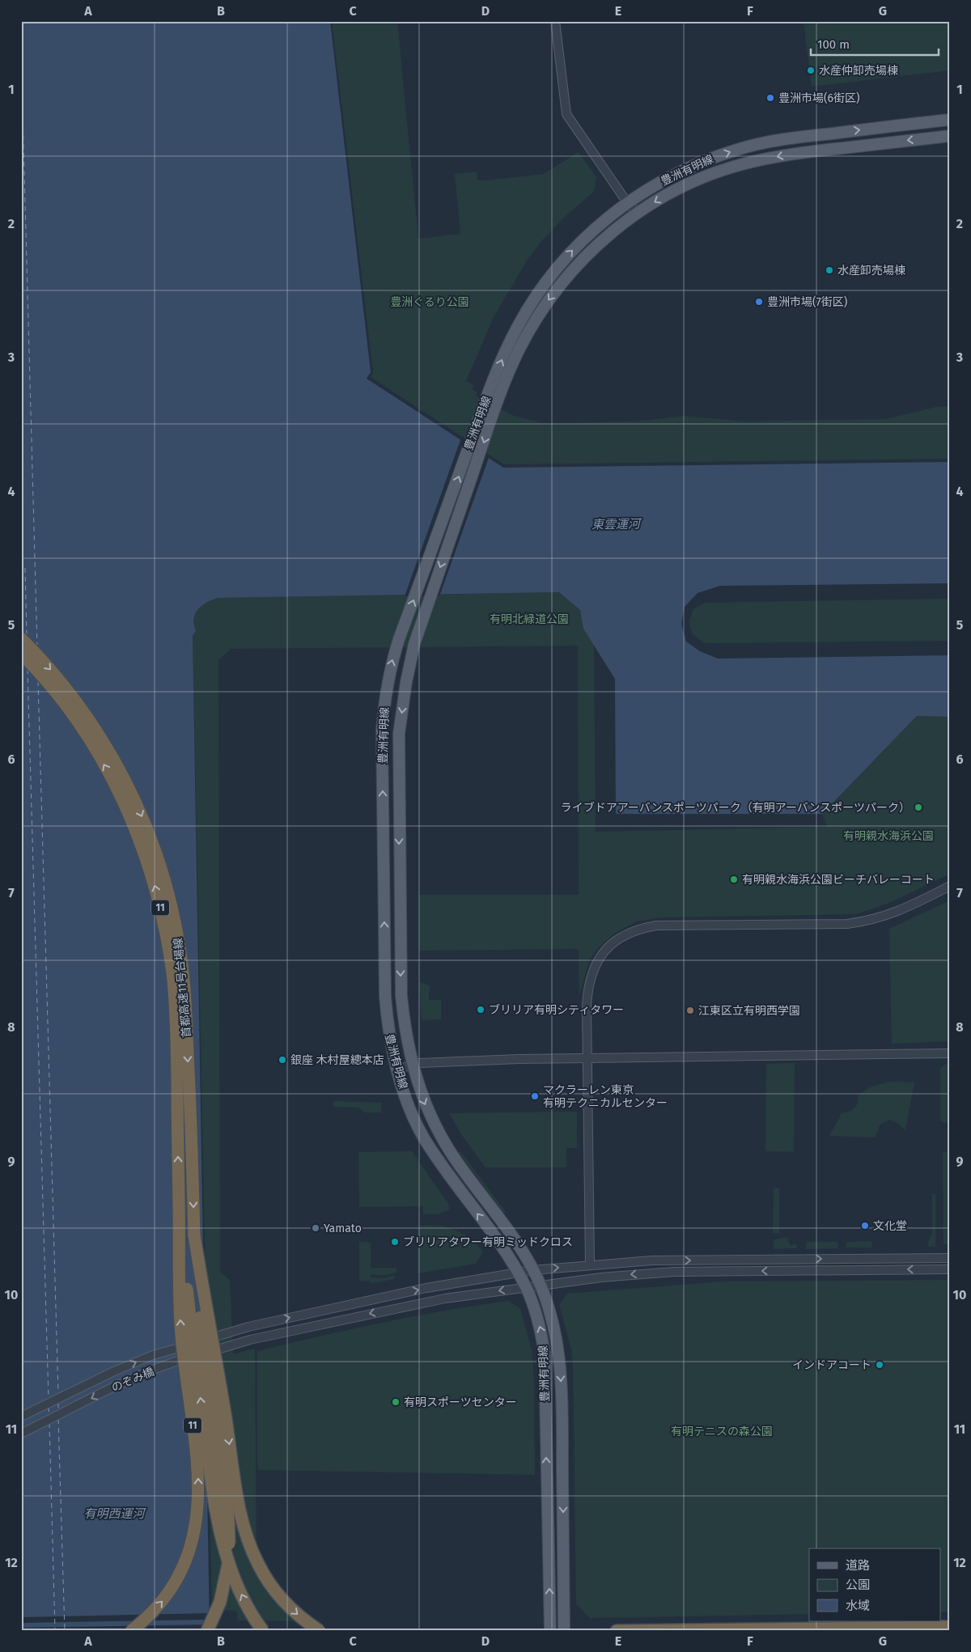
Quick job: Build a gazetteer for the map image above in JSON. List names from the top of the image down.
{
  "streets": {
    "highway": ["11", "首都高速11号台場線"],
    "main road": ["豊洲有明線"],
    "street": ["のぞみ橋"]
  },
  "crossings": [
    ["豊洲有明線", "のぞみ橋"],
    ["11", "首都高速11号台場線"]
  ],
  "water": ["東雲運河", "有明西運河"],
  "parks": [
    "豊洲ぐるり公園",
    "有明北緑道公園",
    "有明親水海浜公園",
    "有明テニスの森公園"
  ],
  "places": [
    "水産仲卸売場棟",
    "豊洲市場(6街区)",
    "水産卸売場棟",
    "豊洲市場(7街区)",
    "ライブドアアーバンスポーツパーク（有明アーバンスポーツパーク）",
    "有明親水海浜公園ビーチバレーコート",
    "ブリリア有明シティタワー",
    "江東区立有明西学園",
    "銀座 木村屋總本店",
    "マクラーレン東京 有明テクニカルセンター",
    "文化堂",
    "Yamato",
    "ブリリアタワー有明ミッドクロス",
    "インドアコート",
    "有明スポーツセンター"
  ],
  "legend": ["道路", "公園", "水域"],
  "scale_bar": "100 m",
  "grid": {
    "columns": [
      "A",
      "B",
      "C",
      "D",
      "E",
      "F",
      "G"
    ],
    "rows": [
      "1",
      "2",
      "3",
      "4",
      "5",
      "6",
      "7",
      "8",
      "9",
      "10",
      "11",
      "12"
    ]
  }
}
